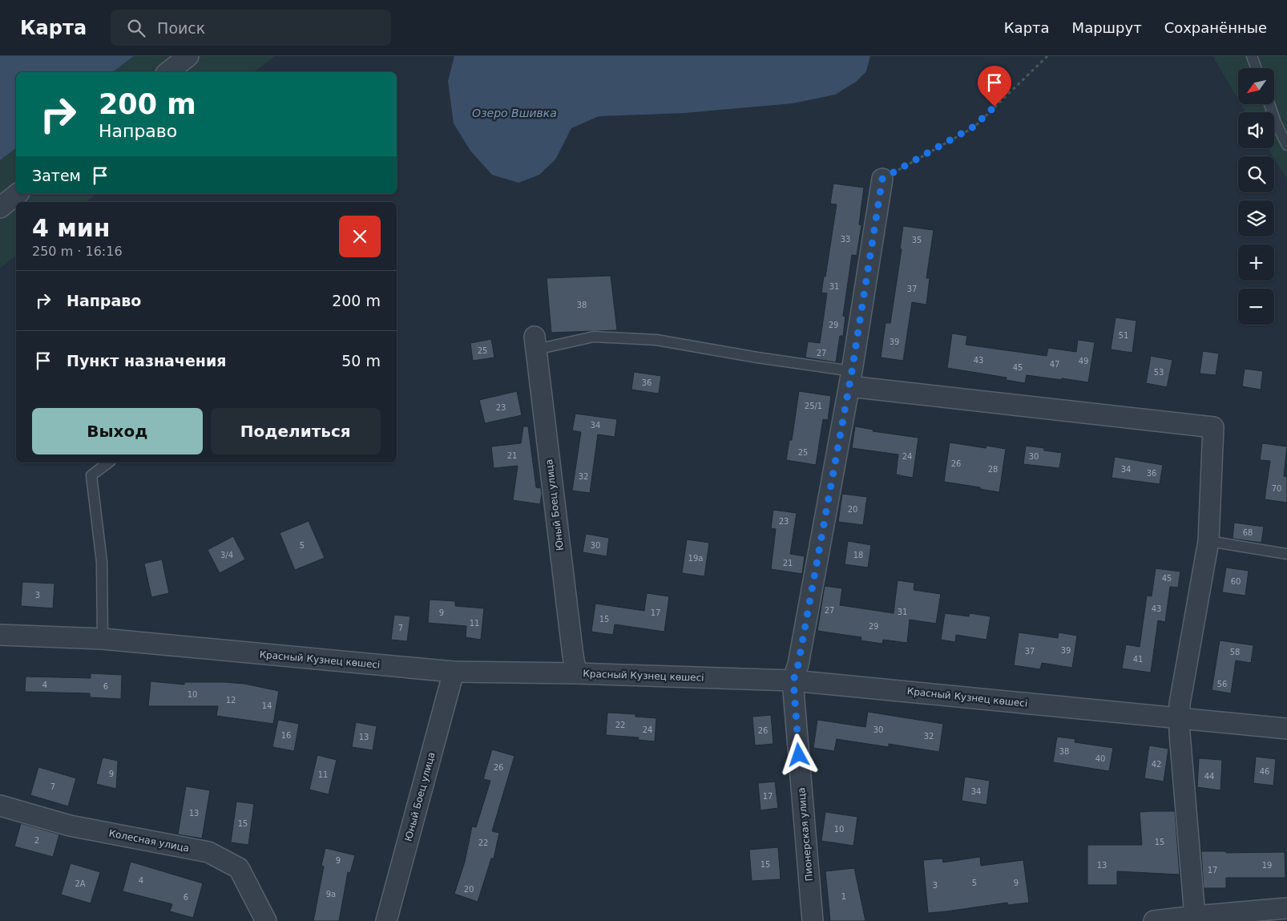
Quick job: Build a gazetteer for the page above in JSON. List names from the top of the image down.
{
  "streets": {
    "street": [
      "Юный Боец улица",
      "Красный Кузнец көшесі",
      "Пионерская улица",
      "Колесная улица"
    ]
  },
  "crossings": [
    ["Юный Боец улица", "Красный Кузнец көшесі"],
    ["Красный Кузнец көшесі", "Пионерская улица"]
  ],
  "water": ["Озеро Вшивка"],
  "house_numbers": [
    "33",
    "35",
    "31",
    "37",
    "38",
    "29",
    "51",
    "39",
    "25",
    "27",
    "43",
    "49",
    "47",
    "45",
    "53",
    "36",
    "25/1",
    "23",
    "34",
    "25",
    "21",
    "24",
    "30",
    "26",
    "28",
    "34",
    "36",
    "32",
    "70",
    "20",
    "23",
    "68",
    "5",
    "30",
    "3/4",
    "18",
    "19а",
    "21",
    "45",
    "60",
    "3",
    "43",
    "27",
    "31",
    "9",
    "17",
    "15",
    "11",
    "29",
    "7",
    "39",
    "37",
    "58",
    "41",
    "56",
    "4",
    "6",
    "10",
    "12",
    "14",
    "22",
    "24",
    "30",
    "26",
    "16",
    "32",
    "13",
    "38",
    "40",
    "42",
    "26",
    "46",
    "9",
    "11",
    "44",
    "7",
    "34",
    "17",
    "13",
    "15",
    "10",
    "2",
    "15",
    "22",
    "9",
    "15",
    "13",
    "19",
    "17",
    "4",
    "5",
    "9",
    "2А",
    "3",
    "20",
    "9а",
    "1",
    "6"
  ],
  "north": "bottom left",
  "page": {
    "header": "Карта",
    "search": "Поиск",
    "nav": ["Карта", "Маршрут", "Сохранённые"],
    "map_buttons": ["+", "−"],
    "turn": ["200 m", "Направо"],
    "then": "Затем",
    "heading": ["4 мин", "250 m · 16:16"],
    "list": [
      {
        "name": "Направо",
        "value": "200 m"
      },
      {
        "name": "Пункт назначения",
        "value": "50 m"
      }
    ],
    "buttons": ["Выход", "Поделиться"]
  }
}
